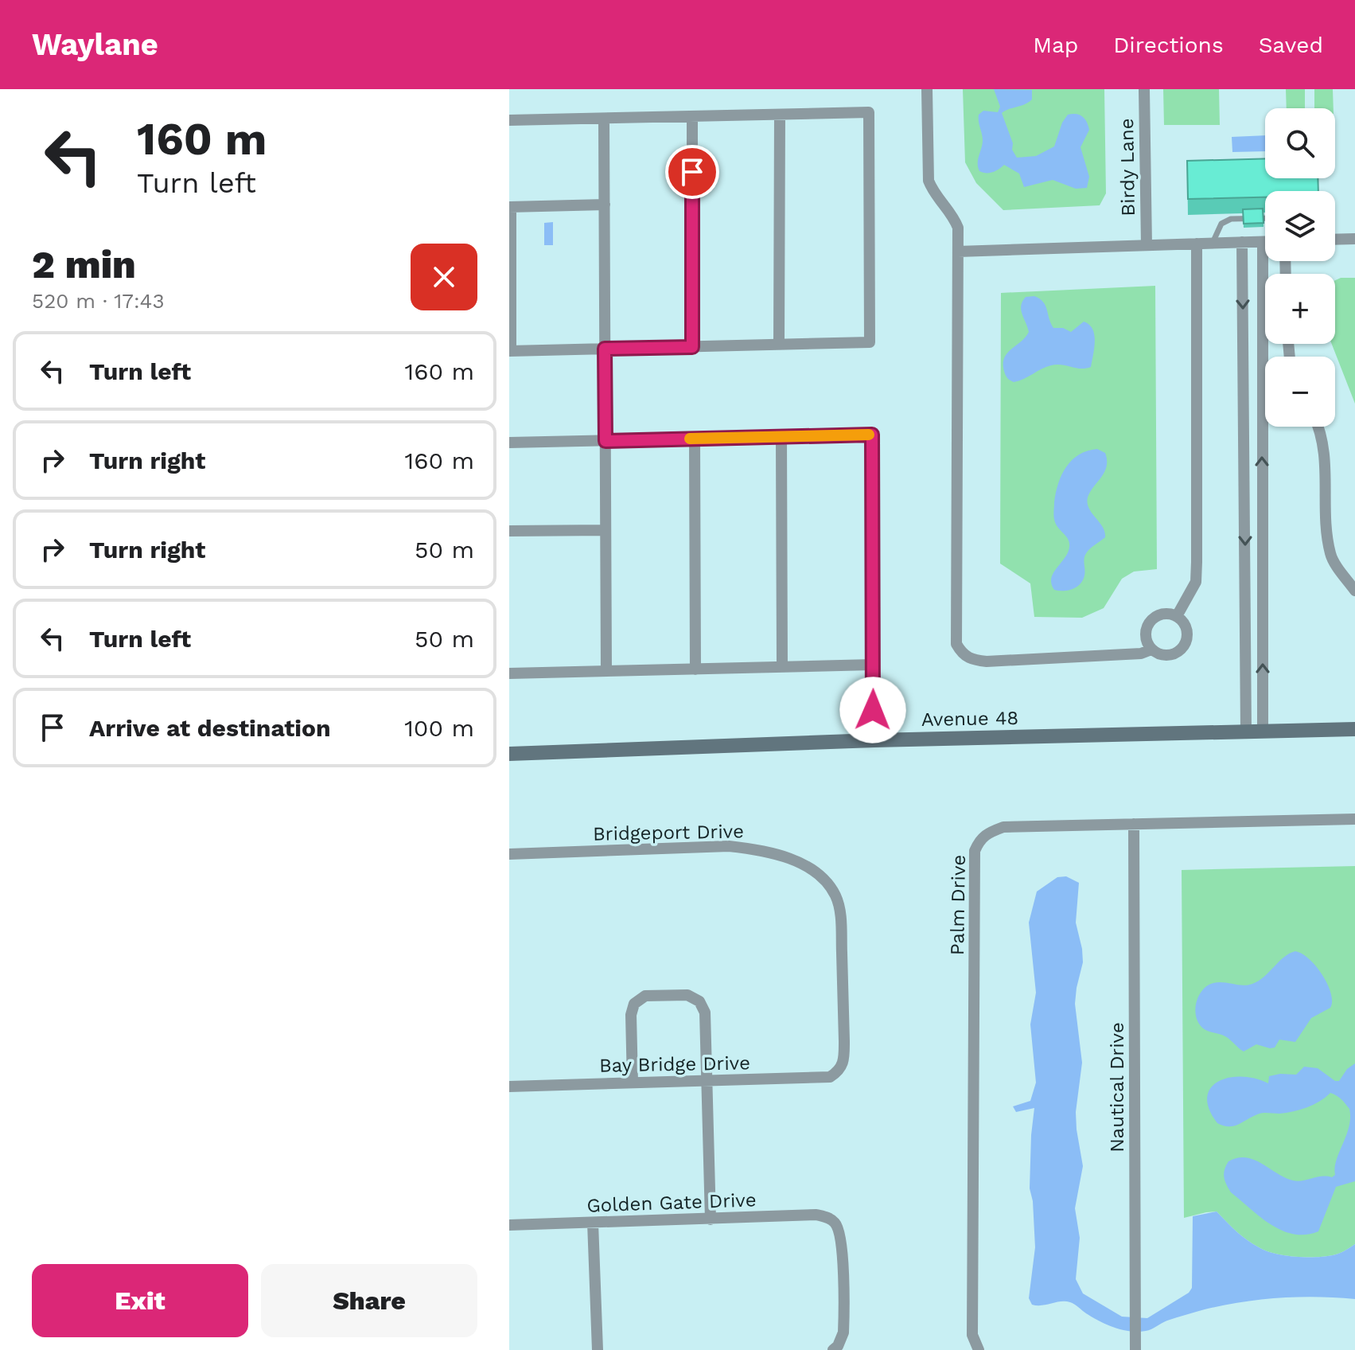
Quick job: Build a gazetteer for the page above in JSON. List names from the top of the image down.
{
  "streets": {
    "main road": ["Avenue 48"],
    "street": [
      "Birdy Lane",
      "Bridgeport Drive",
      "Palm Drive",
      "Bay Bridge Drive",
      "Nautical Drive",
      "Golden Gate Drive"
    ]
  },
  "crossings": [
    ["Bridgeport Drive", "Bay Bridge Drive"],
    ["Palm Drive", "Nautical Drive"]
  ],
  "page": {
    "header": "Waylane",
    "nav": ["Map", "Directions", "Saved"],
    "turn": ["160 m", "Turn left"],
    "map_buttons": ["+", "−"],
    "heading": ["2 min", "520 m · 17:43"],
    "list": [
      {
        "name": "Turn left",
        "value": "160 m"
      },
      {
        "name": "Turn right",
        "value": "160 m"
      },
      {
        "name": "Turn right",
        "value": "50 m"
      },
      {
        "name": "Turn left",
        "value": "50 m"
      },
      {
        "name": "Arrive at destination",
        "value": "100 m"
      }
    ],
    "buttons": ["Exit", "Share"]
  }
}
